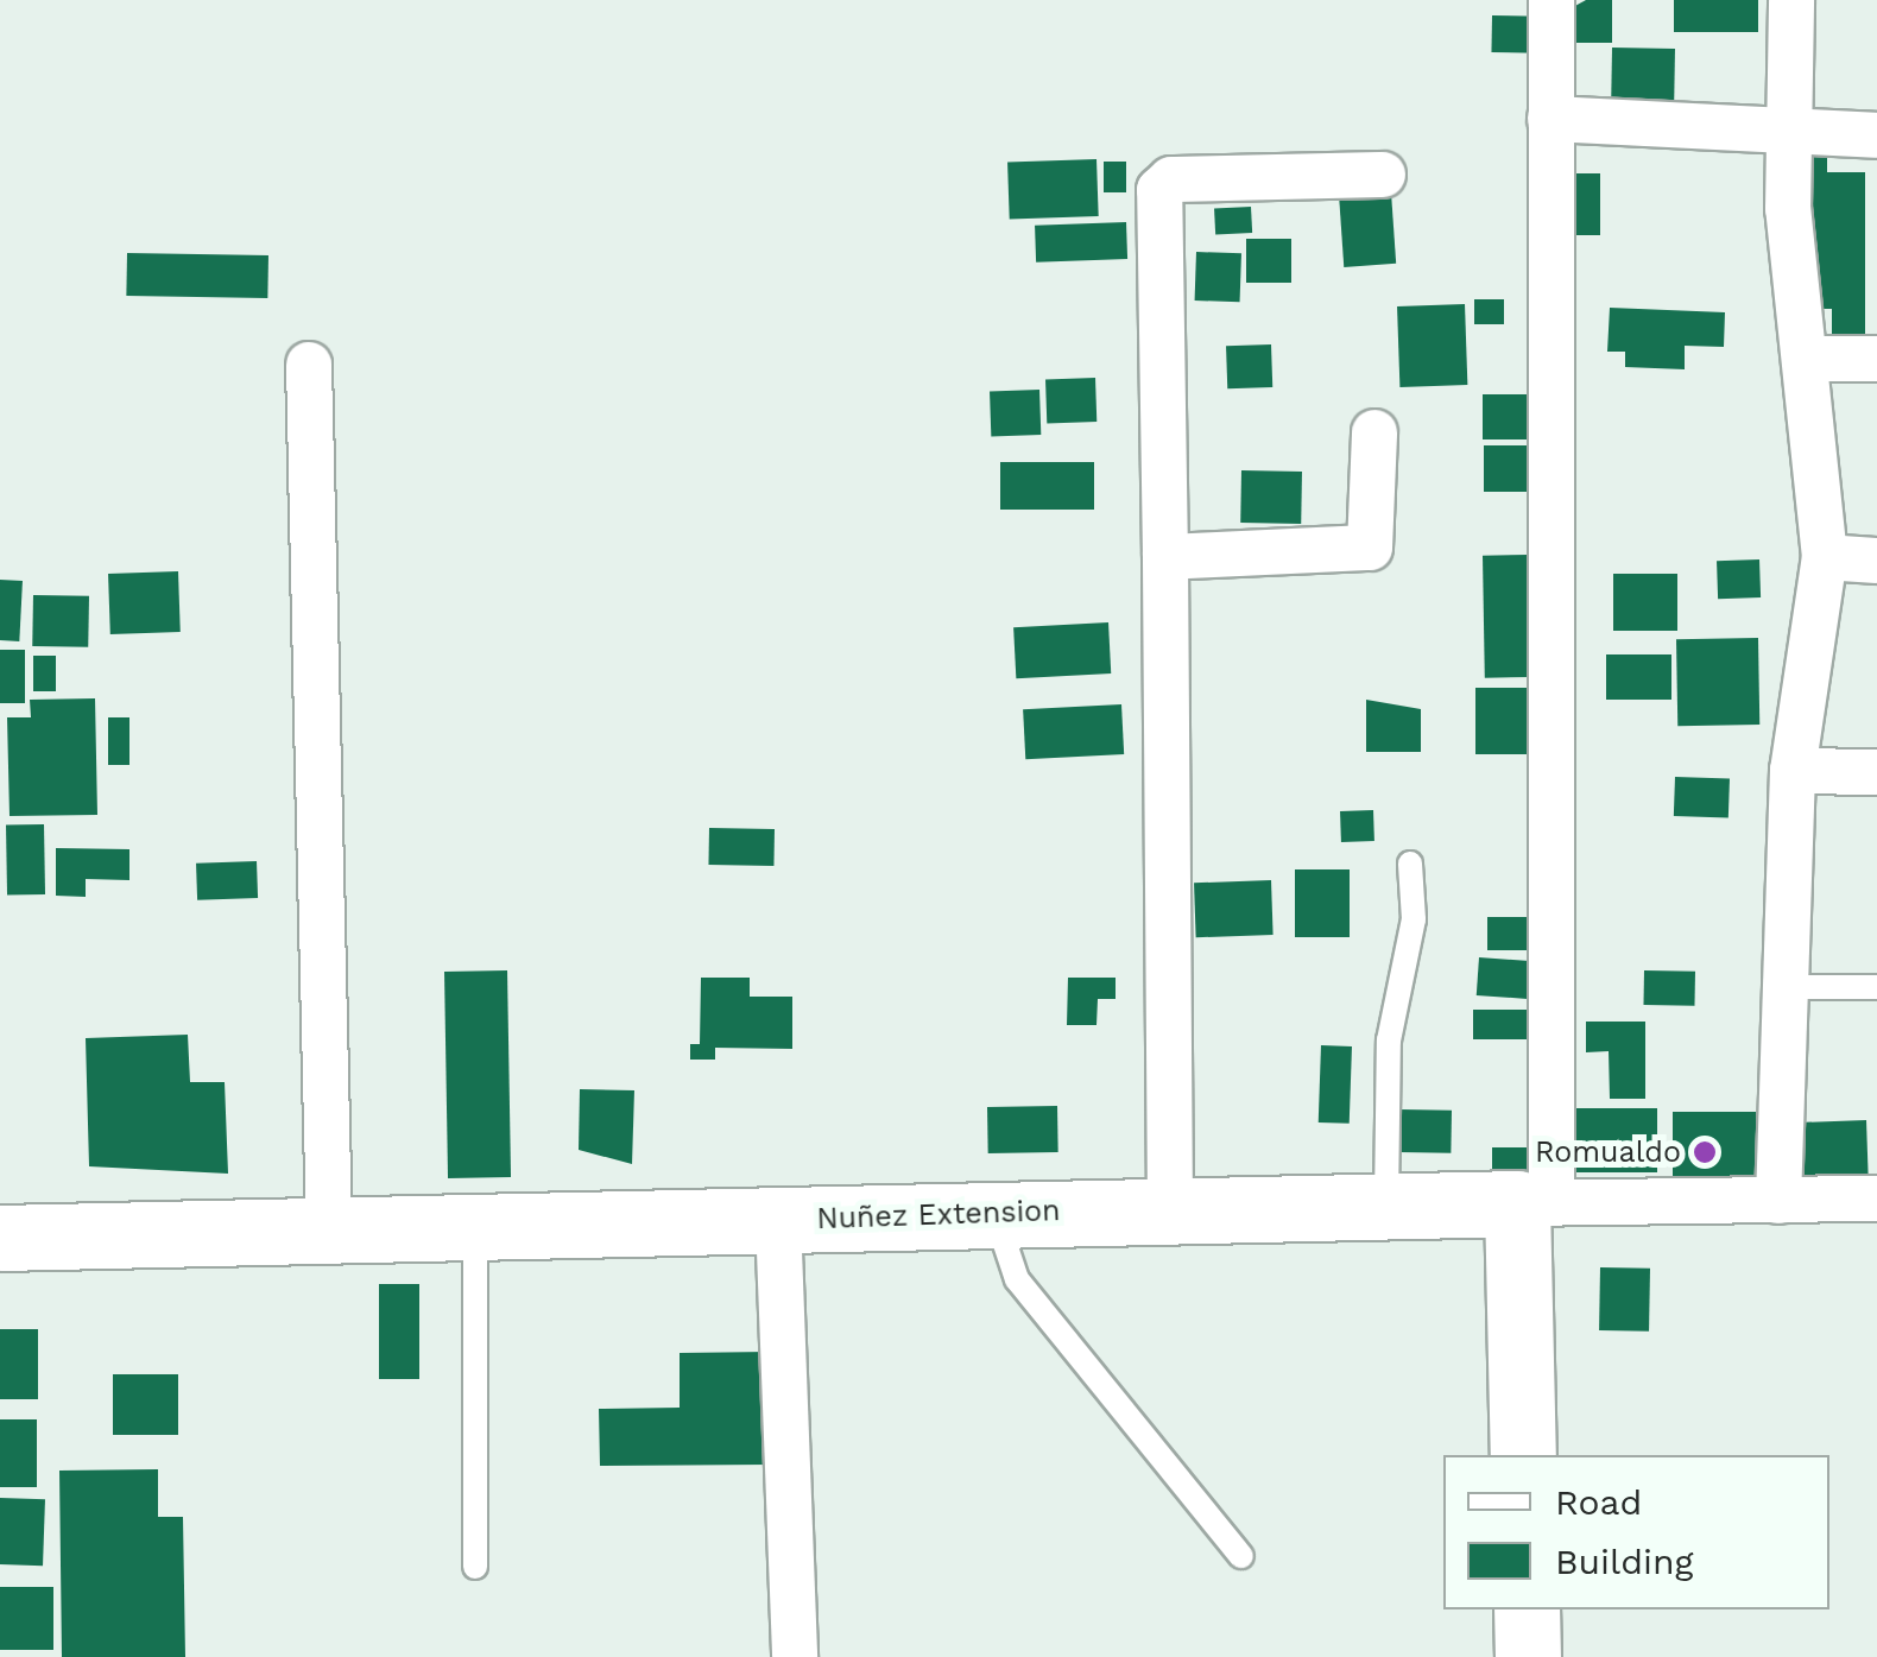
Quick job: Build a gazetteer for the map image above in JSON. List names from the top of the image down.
{
  "streets": {
    "street": ["Nuñez Extension"]
  },
  "places": ["Romualdo"],
  "legend": ["Road", "Building"]
}
